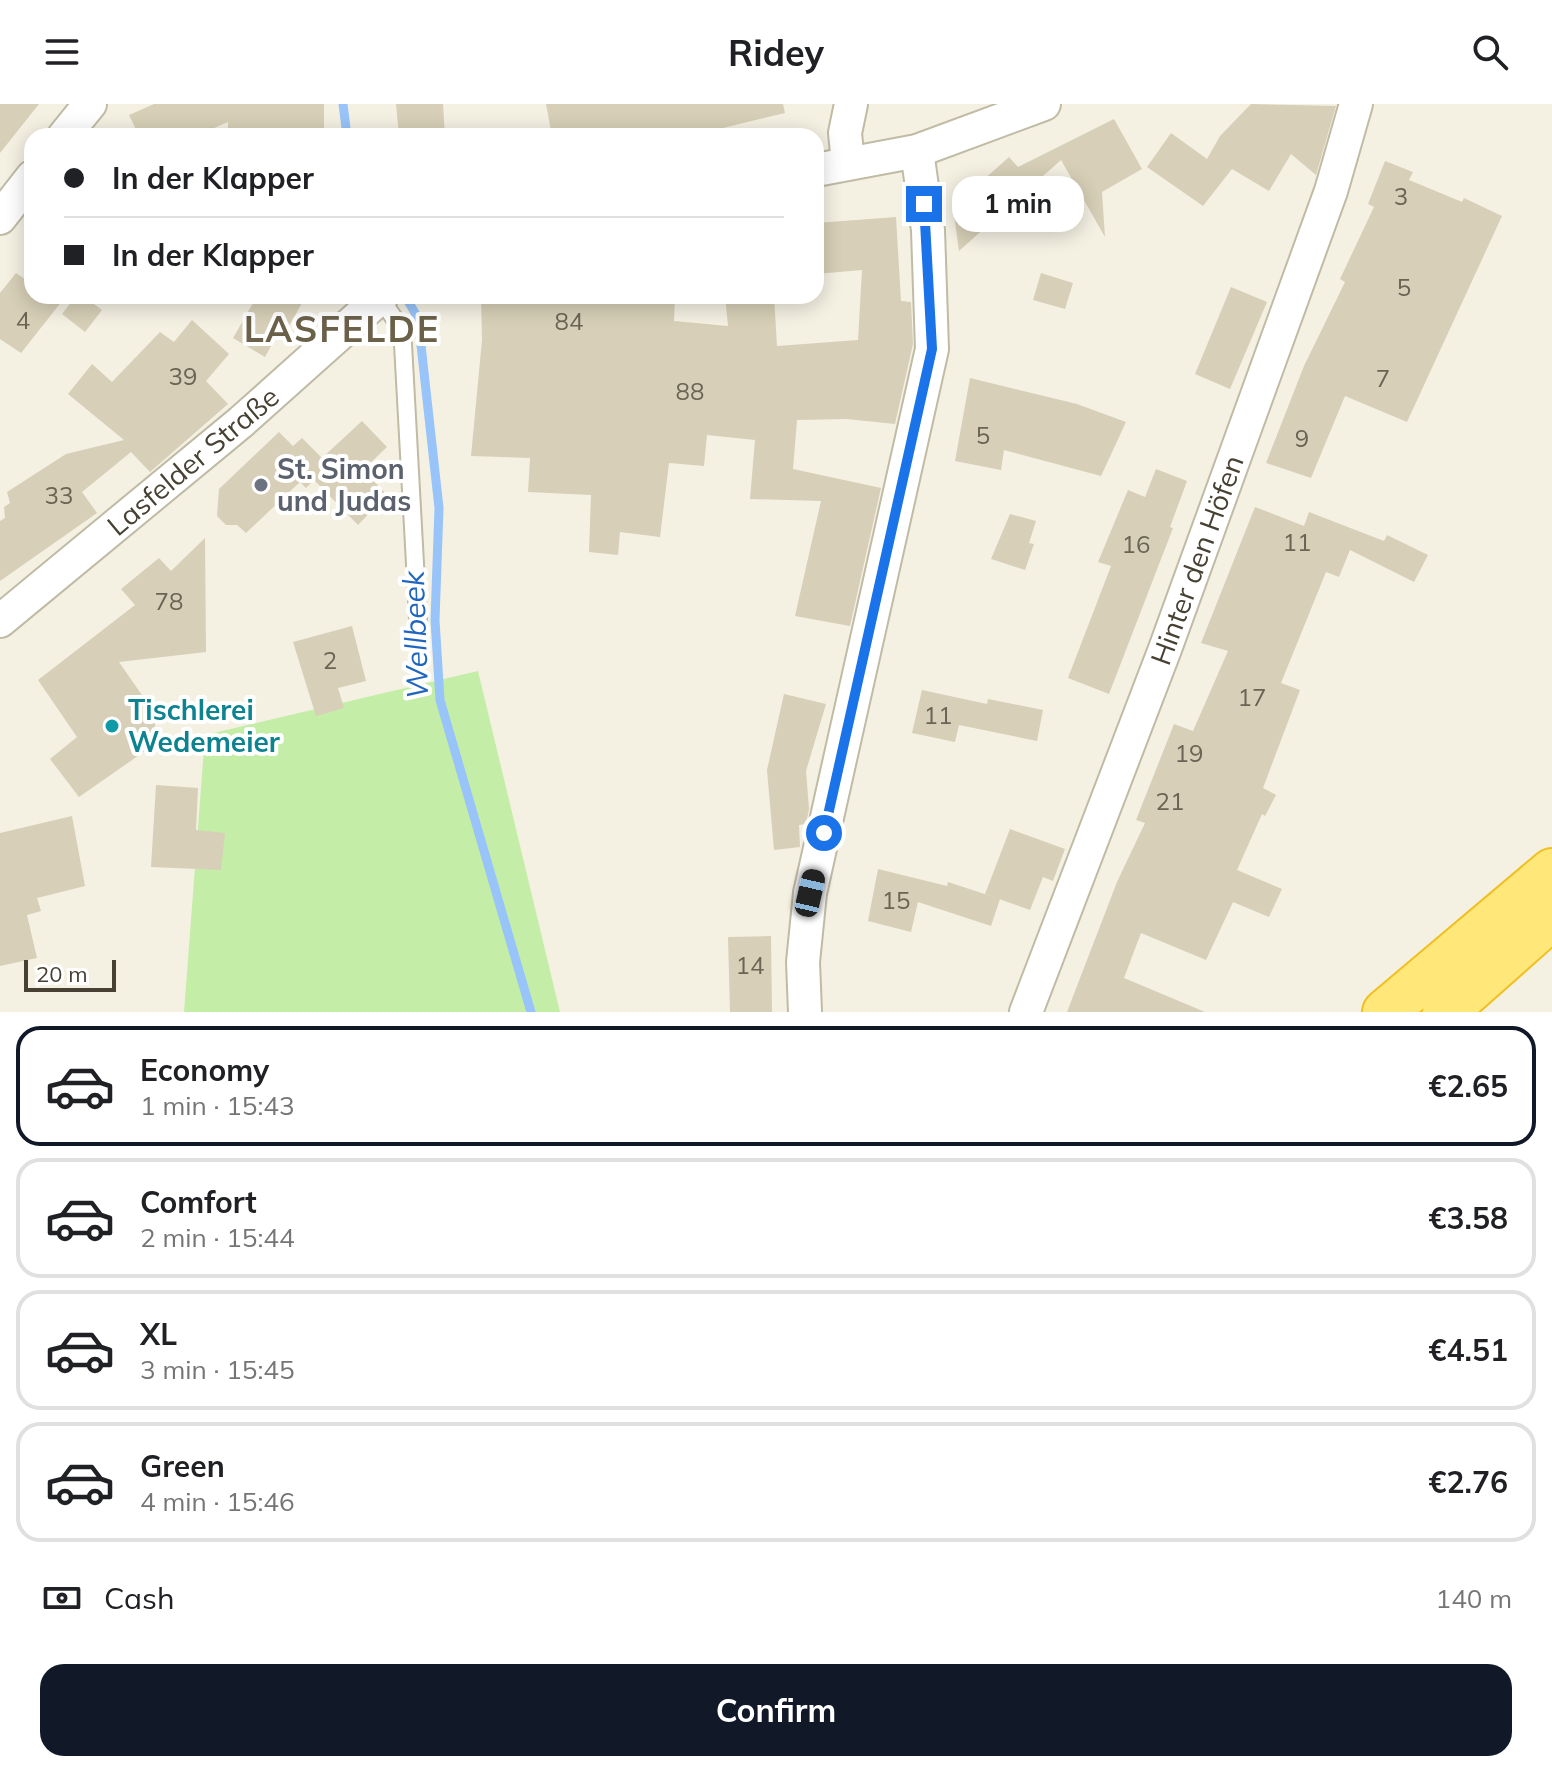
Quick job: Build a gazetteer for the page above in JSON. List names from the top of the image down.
{
  "streets": {
    "street": ["Lasfelder Straße", "Hinter den Höfen"]
  },
  "districts": ["LASFELDE"],
  "water": ["Wellbeek"],
  "places": ["St. Simon und Judas", "Tischlerei Wedemeier"],
  "house_numbers": [
    "3",
    "5",
    "4",
    "84",
    "39",
    "7",
    "88",
    "5",
    "9",
    "33",
    "11",
    "16",
    "78",
    "2",
    "17",
    "11",
    "19",
    "21",
    "15",
    "14"
  ],
  "scale_bar": "20 m",
  "page": {
    "header": "Ridey",
    "banner": ["In der Klapper", "In der Klapper"],
    "bubble": "1 min",
    "scale": "20 m",
    "list": [
      {
        "name": "Economy",
        "note": "1 min · 15:43",
        "value": "€2.65"
      },
      {
        "name": "Comfort",
        "note": "2 min · 15:44",
        "value": "€3.58"
      },
      {
        "name": "XL",
        "note": "3 min · 15:45",
        "value": "€4.51"
      },
      {
        "name": "Green",
        "note": "4 min · 15:46",
        "value": "€2.76"
      }
    ],
    "pay": ["Cash", "140 m"],
    "buttons": "Confirm"
  }
}
